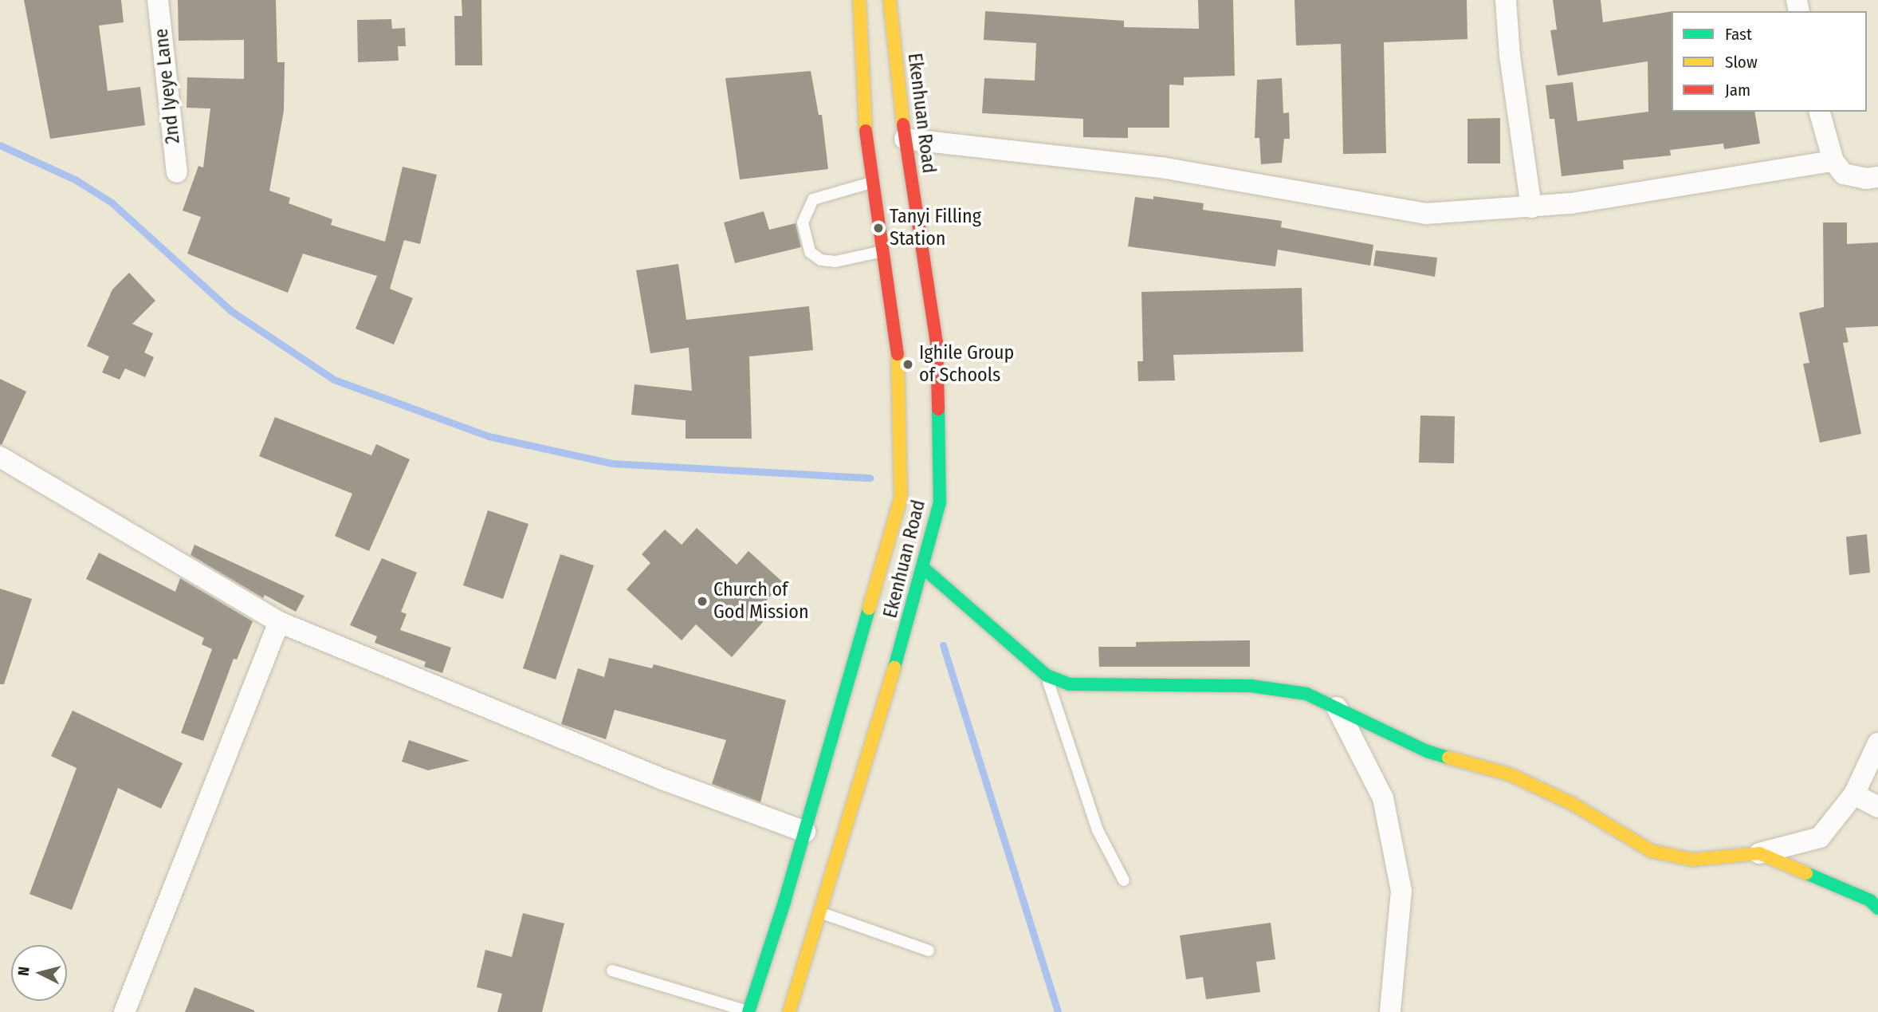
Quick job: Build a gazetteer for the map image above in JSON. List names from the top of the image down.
{
  "streets": {
    "main road": ["Ekenhuan Road"],
    "street": ["2nd Iyeye Lane"]
  },
  "places": ["Tanyi Filling Station", "Ighile Group of Schools", "Church of God Mission"],
  "legend": ["Fast", "Slow", "Jam"],
  "north": "left"
}
